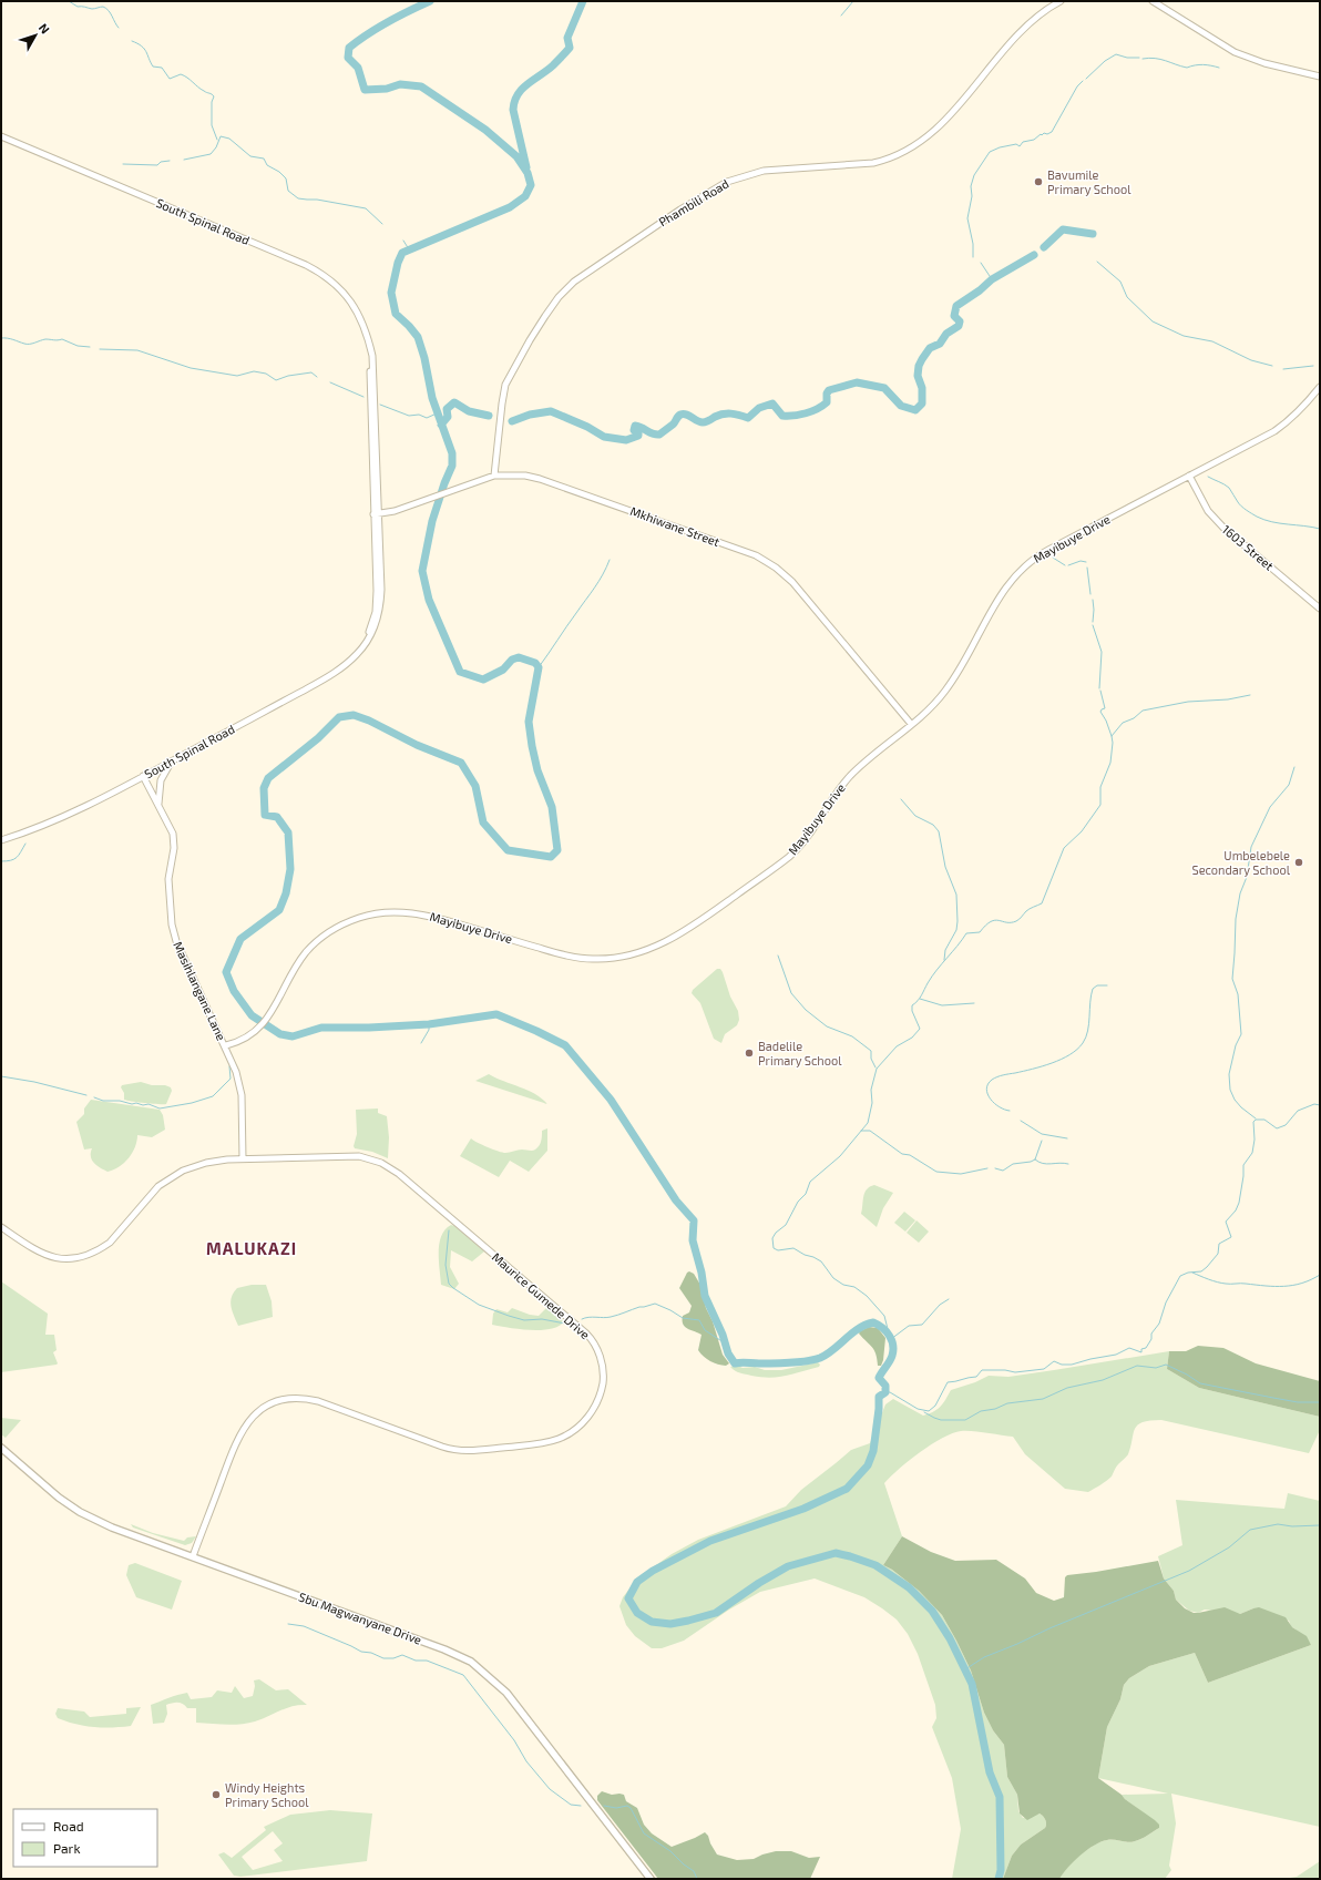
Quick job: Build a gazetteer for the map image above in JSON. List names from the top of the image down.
{
  "streets": {
    "main road": ["Sbu Magwanyane Drive"],
    "street": [
      "Phambili Road",
      "South Spinal Road",
      "Mkhiwane Street",
      "Mayibuye Drive",
      "1603 Street",
      "Masihlangane Lane",
      "Maurice Gumede Drive"
    ]
  },
  "crossings": [
    ["Phambili Road", "Mkhiwane Street"],
    ["South Spinal Road", "Mkhiwane Street"],
    ["South Spinal Road", "Masihlangane Lane"],
    ["Mkhiwane Street", "Mayibuye Drive"],
    ["Mayibuye Drive", "1603 Street"],
    ["Mayibuye Drive", "Masihlangane Lane"],
    ["Masihlangane Lane", "Maurice Gumede Drive"],
    ["Maurice Gumede Drive", "Sbu Magwanyane Drive"]
  ],
  "districts": ["MALUKAZI"],
  "places": [
    "Bavumile Primary School",
    "Umbelebele Secondary School",
    "Badelile Primary School",
    "Windy Heights Primary School"
  ],
  "legend": ["Road", "Park"],
  "north": "top right"
}
